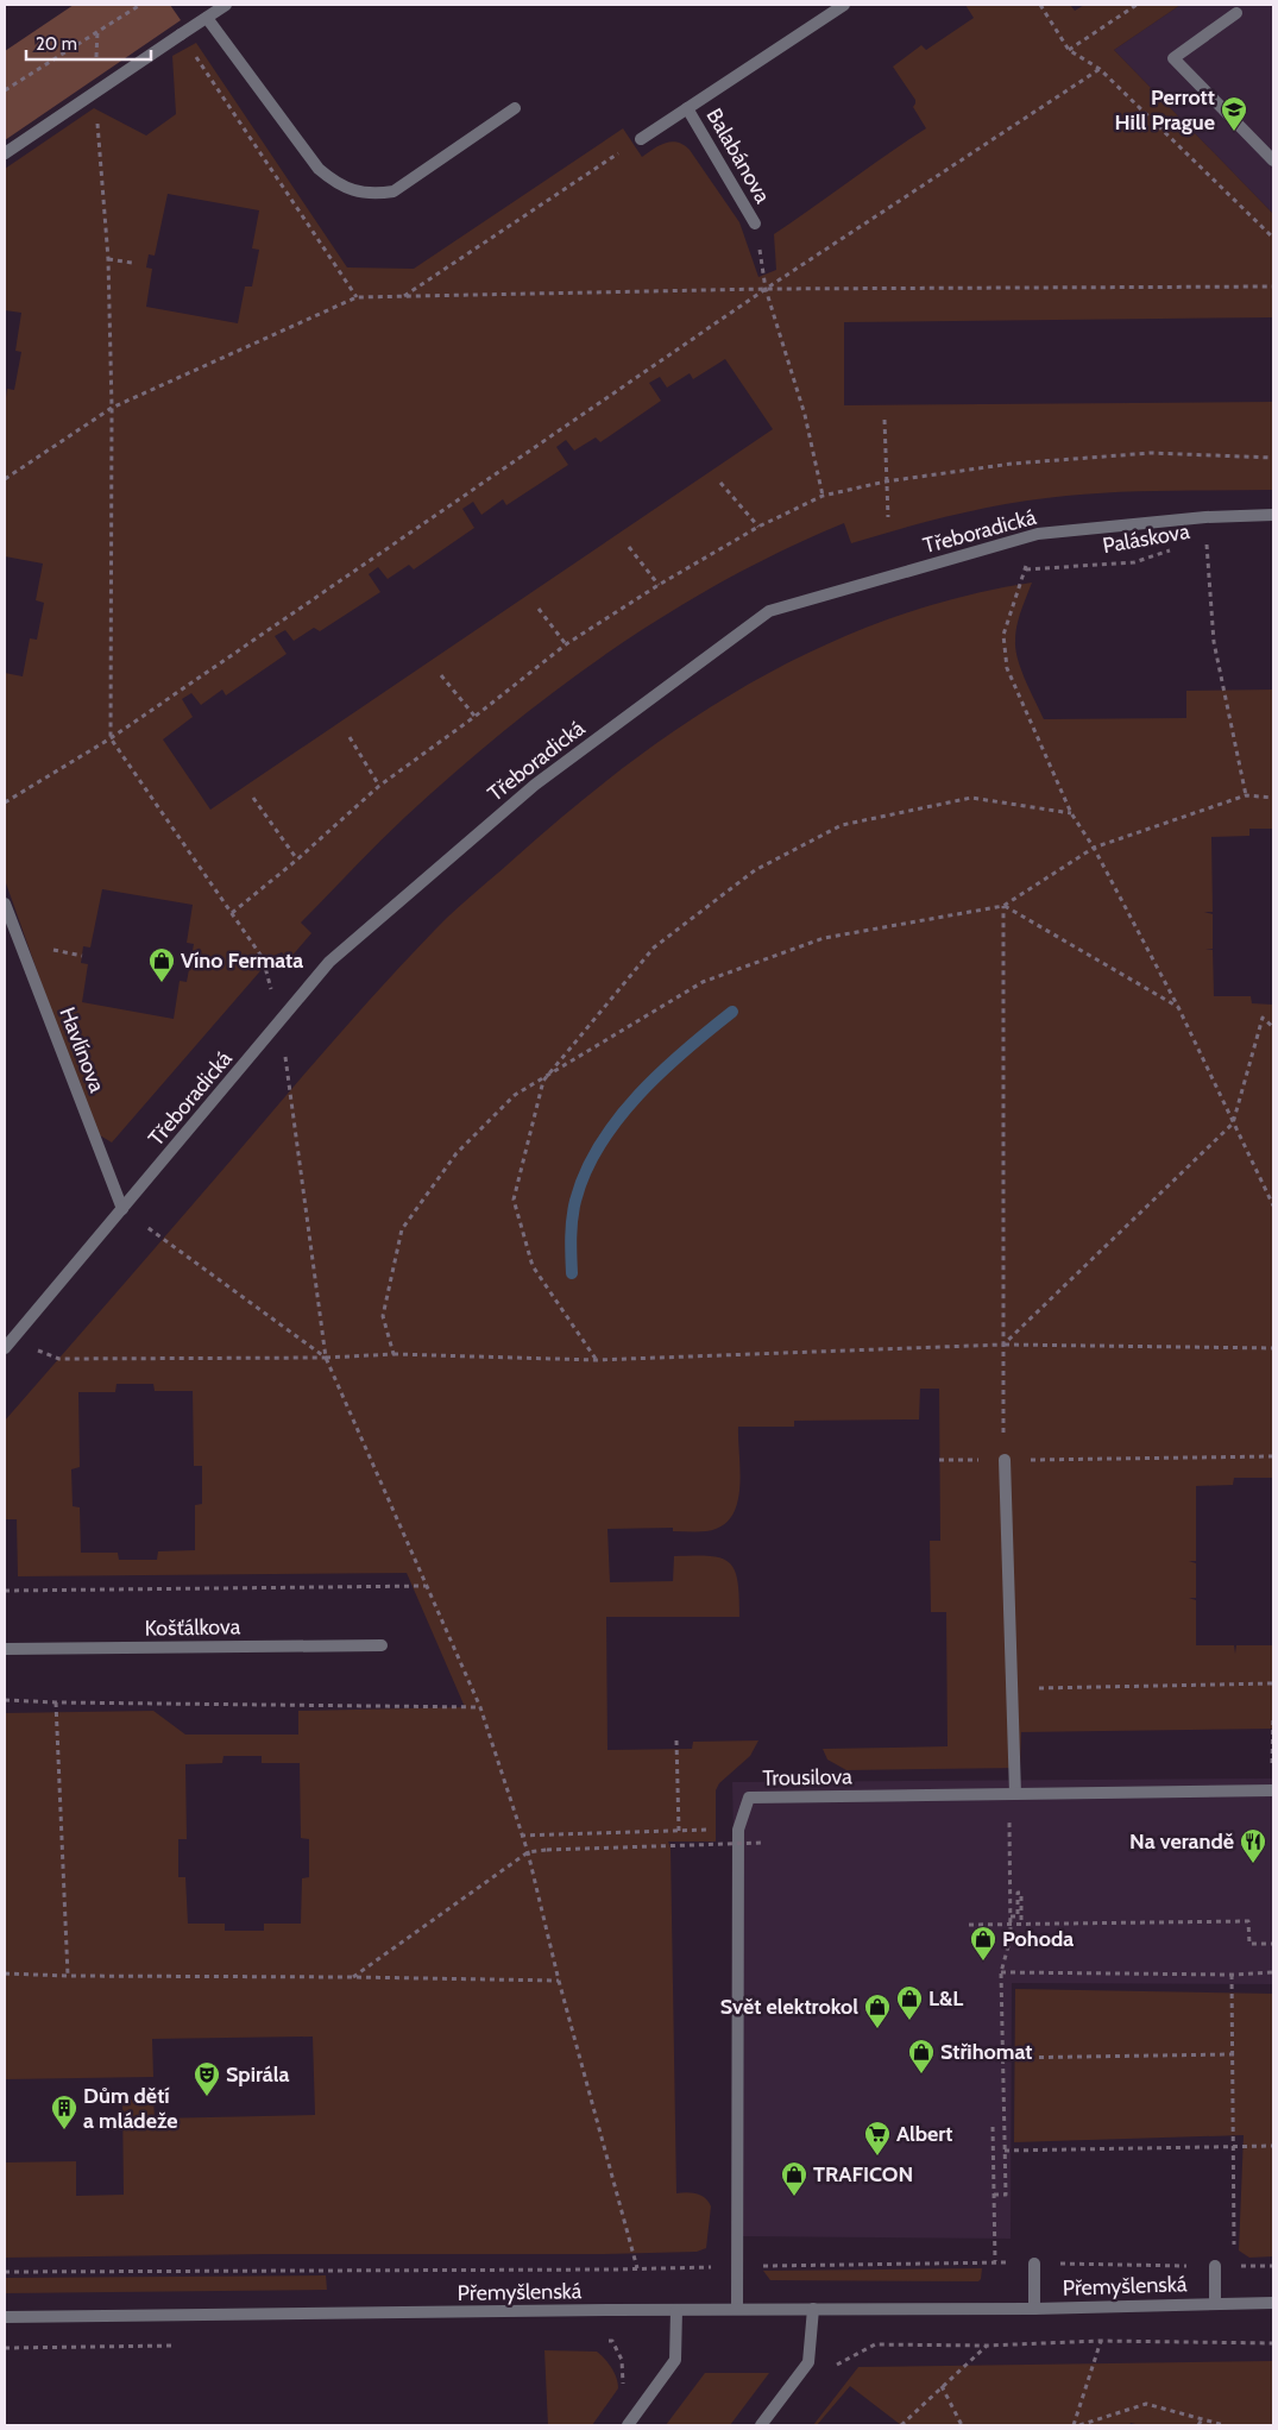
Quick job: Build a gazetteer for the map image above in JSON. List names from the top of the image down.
{
  "streets": {
    "street": [
      "Balabánova",
      "Třeboradická",
      "Havlínova",
      "Košťálkova",
      "Trousilova",
      "Přemyšlenská"
    ],
    "path": ["Paláskova"]
  },
  "crossings": [
    ["Třeboradická", "Havlínova"],
    ["Trousilova", "Přemyšlenská"]
  ],
  "places": {
    "school or university": ["Perrott Hill Prague"],
    "shop": [
      "Víno Fermata",
      "Pohoda",
      "L&L",
      "Svět elektrokol",
      "Střihomat",
      "TRAFICON"
    ],
    "restaurant": ["Na verandě"],
    "theatre": ["Spirála"],
    "building": ["Dům dětí a mládeže"],
    "supermarket": ["Albert"]
  },
  "scale_bar": "20 m"
}
